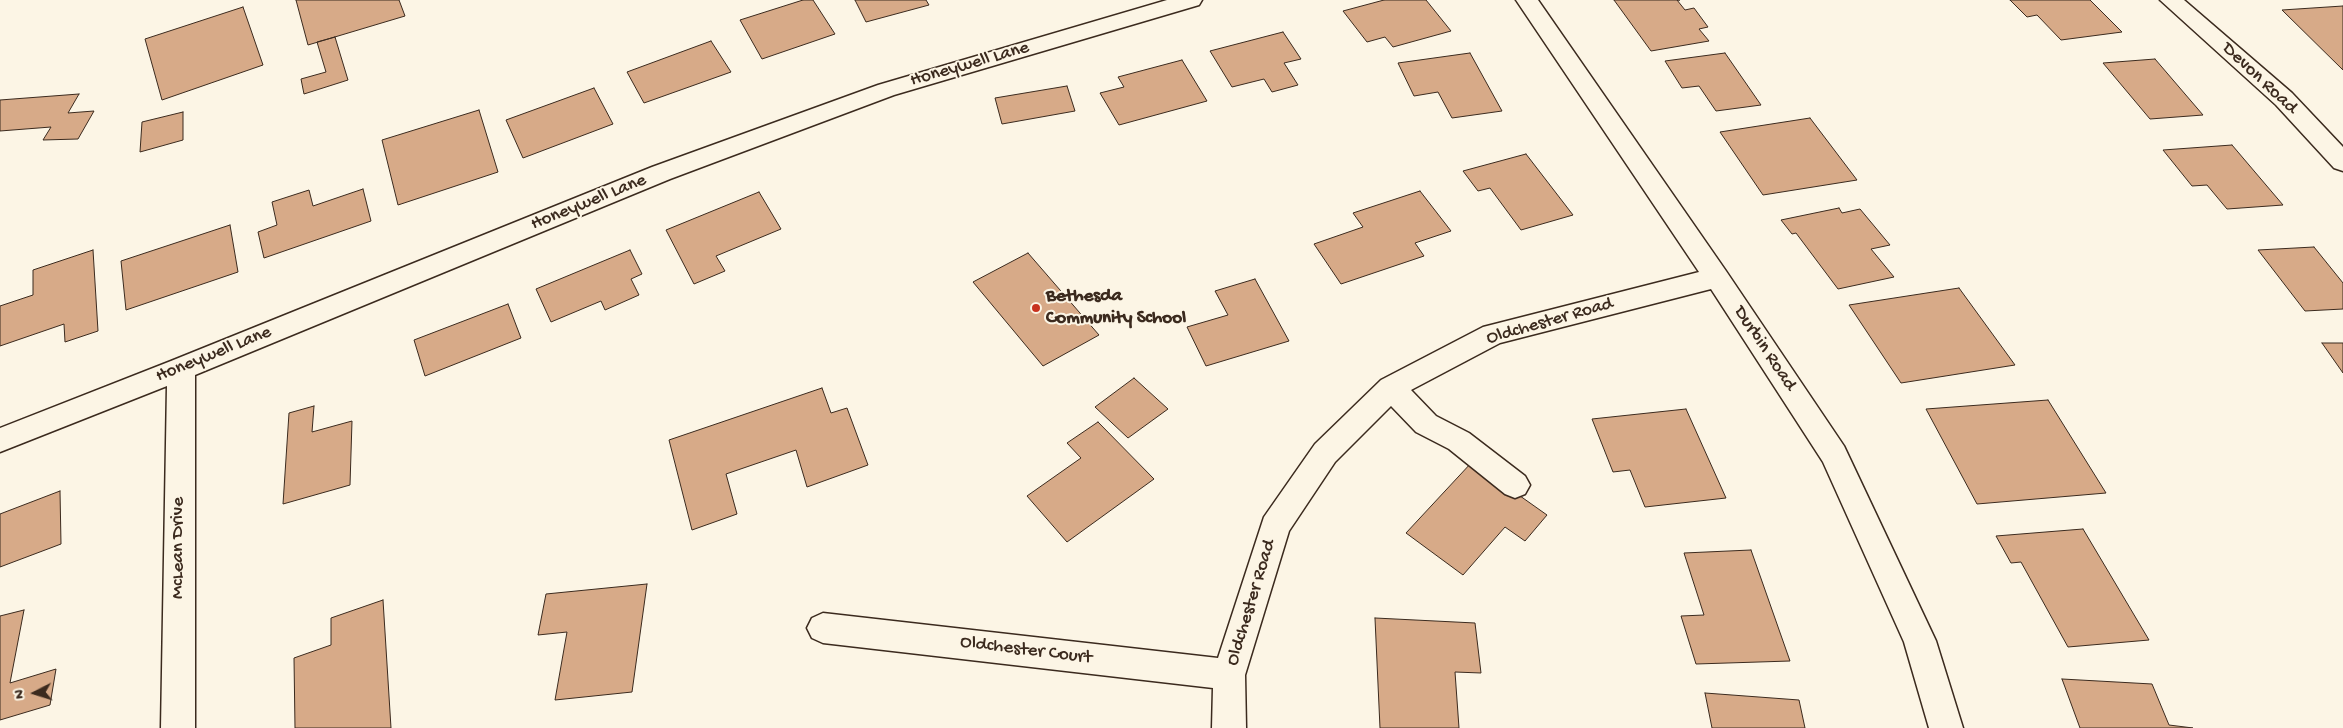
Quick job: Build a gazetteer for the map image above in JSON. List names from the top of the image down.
{
  "streets": {
    "street": [
      "Honeywell Lane",
      "Devon Road",
      "Oldchester Road",
      "Durbin Road",
      "McLean Drive",
      "Oldchester Court"
    ]
  },
  "crossings": [
    ["Honeywell Lane", "McLean Drive"],
    ["Oldchester Road", "Durbin Road"],
    ["Oldchester Road", "Oldchester Court"]
  ],
  "places": ["Bethesda Community School"],
  "north": "left"
}
